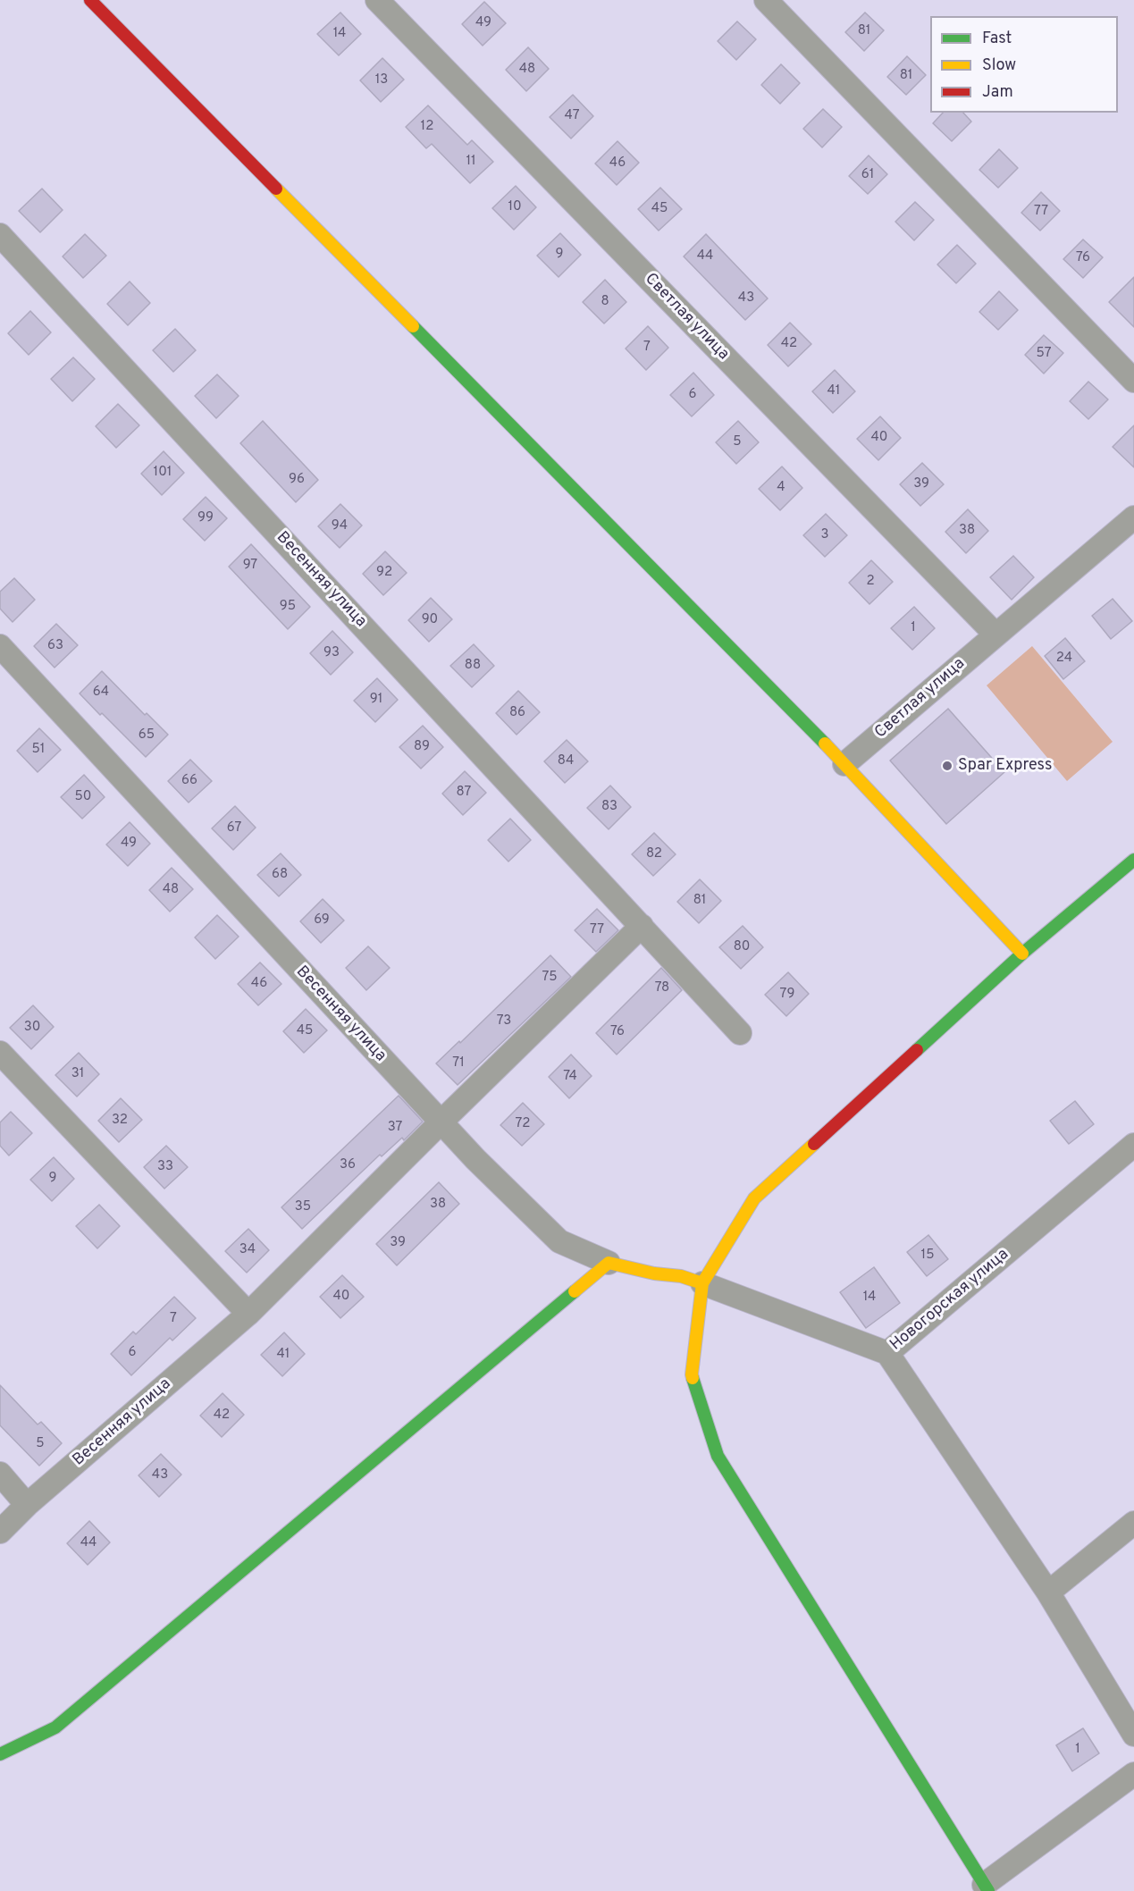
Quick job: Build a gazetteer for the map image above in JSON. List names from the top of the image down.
{
  "streets": {
    "street": ["Светлая улица", "Весенняя улица", "Новогорская улица"]
  },
  "places": ["Spar Express"],
  "house_numbers": [
    "49",
    "81",
    "14",
    "48",
    "81",
    "13",
    "47",
    "12",
    "11",
    "46",
    "61",
    "10",
    "45",
    "77",
    "9",
    "44",
    "76",
    "43",
    "8",
    "42",
    "7",
    "57",
    "41",
    "6",
    "40",
    "5",
    "101",
    "96",
    "39",
    "4",
    "99",
    "94",
    "38",
    "3",
    "97",
    "92",
    "2",
    "95",
    "90",
    "1",
    "63",
    "93",
    "24",
    "88",
    "64",
    "91",
    "86",
    "65",
    "89",
    "51",
    "84",
    "66",
    "87",
    "50",
    "83",
    "67",
    "49",
    "82",
    "68",
    "48",
    "81",
    "69",
    "77",
    "80",
    "75",
    "46",
    "78",
    "79",
    "73",
    "30",
    "45",
    "76",
    "71",
    "31",
    "74",
    "32",
    "72",
    "37",
    "36",
    "33",
    "9",
    "38",
    "35",
    "39",
    "34",
    "15",
    "40",
    "14",
    "7",
    "6",
    "41",
    "42",
    "5",
    "43",
    "44",
    "1"
  ],
  "legend": ["Fast", "Slow", "Jam"]
}
